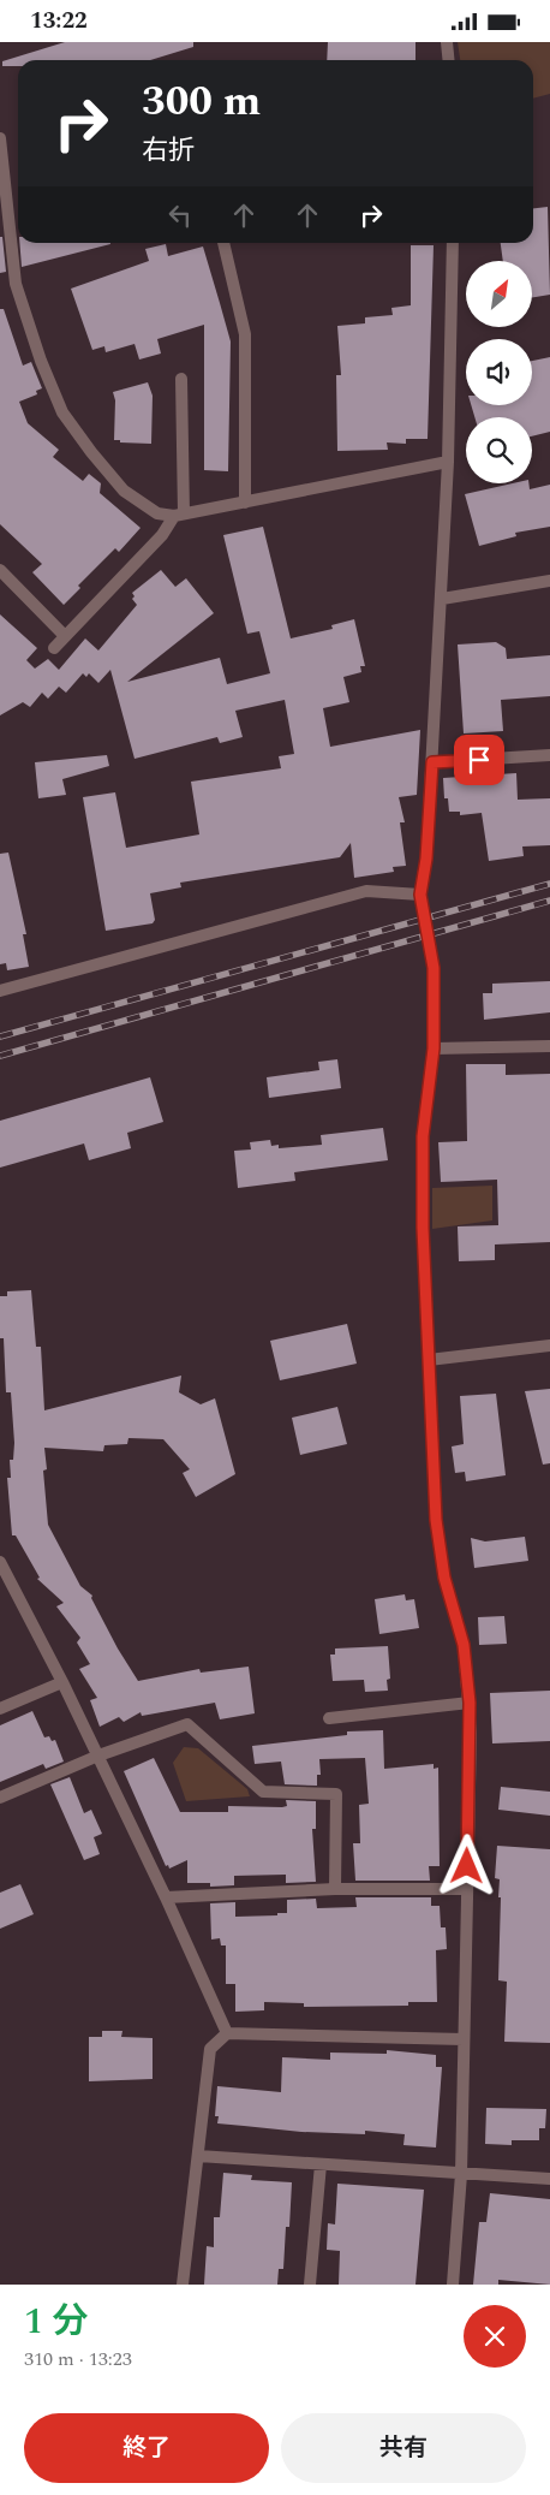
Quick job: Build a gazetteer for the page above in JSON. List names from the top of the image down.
{
  "north": "top right",
  "page": {
    "status": "13:22",
    "turn": ["300 m", "右折"],
    "heading": ["1 分", "310 m · 13:23"],
    "buttons": ["終了", "共有"]
  }
}
